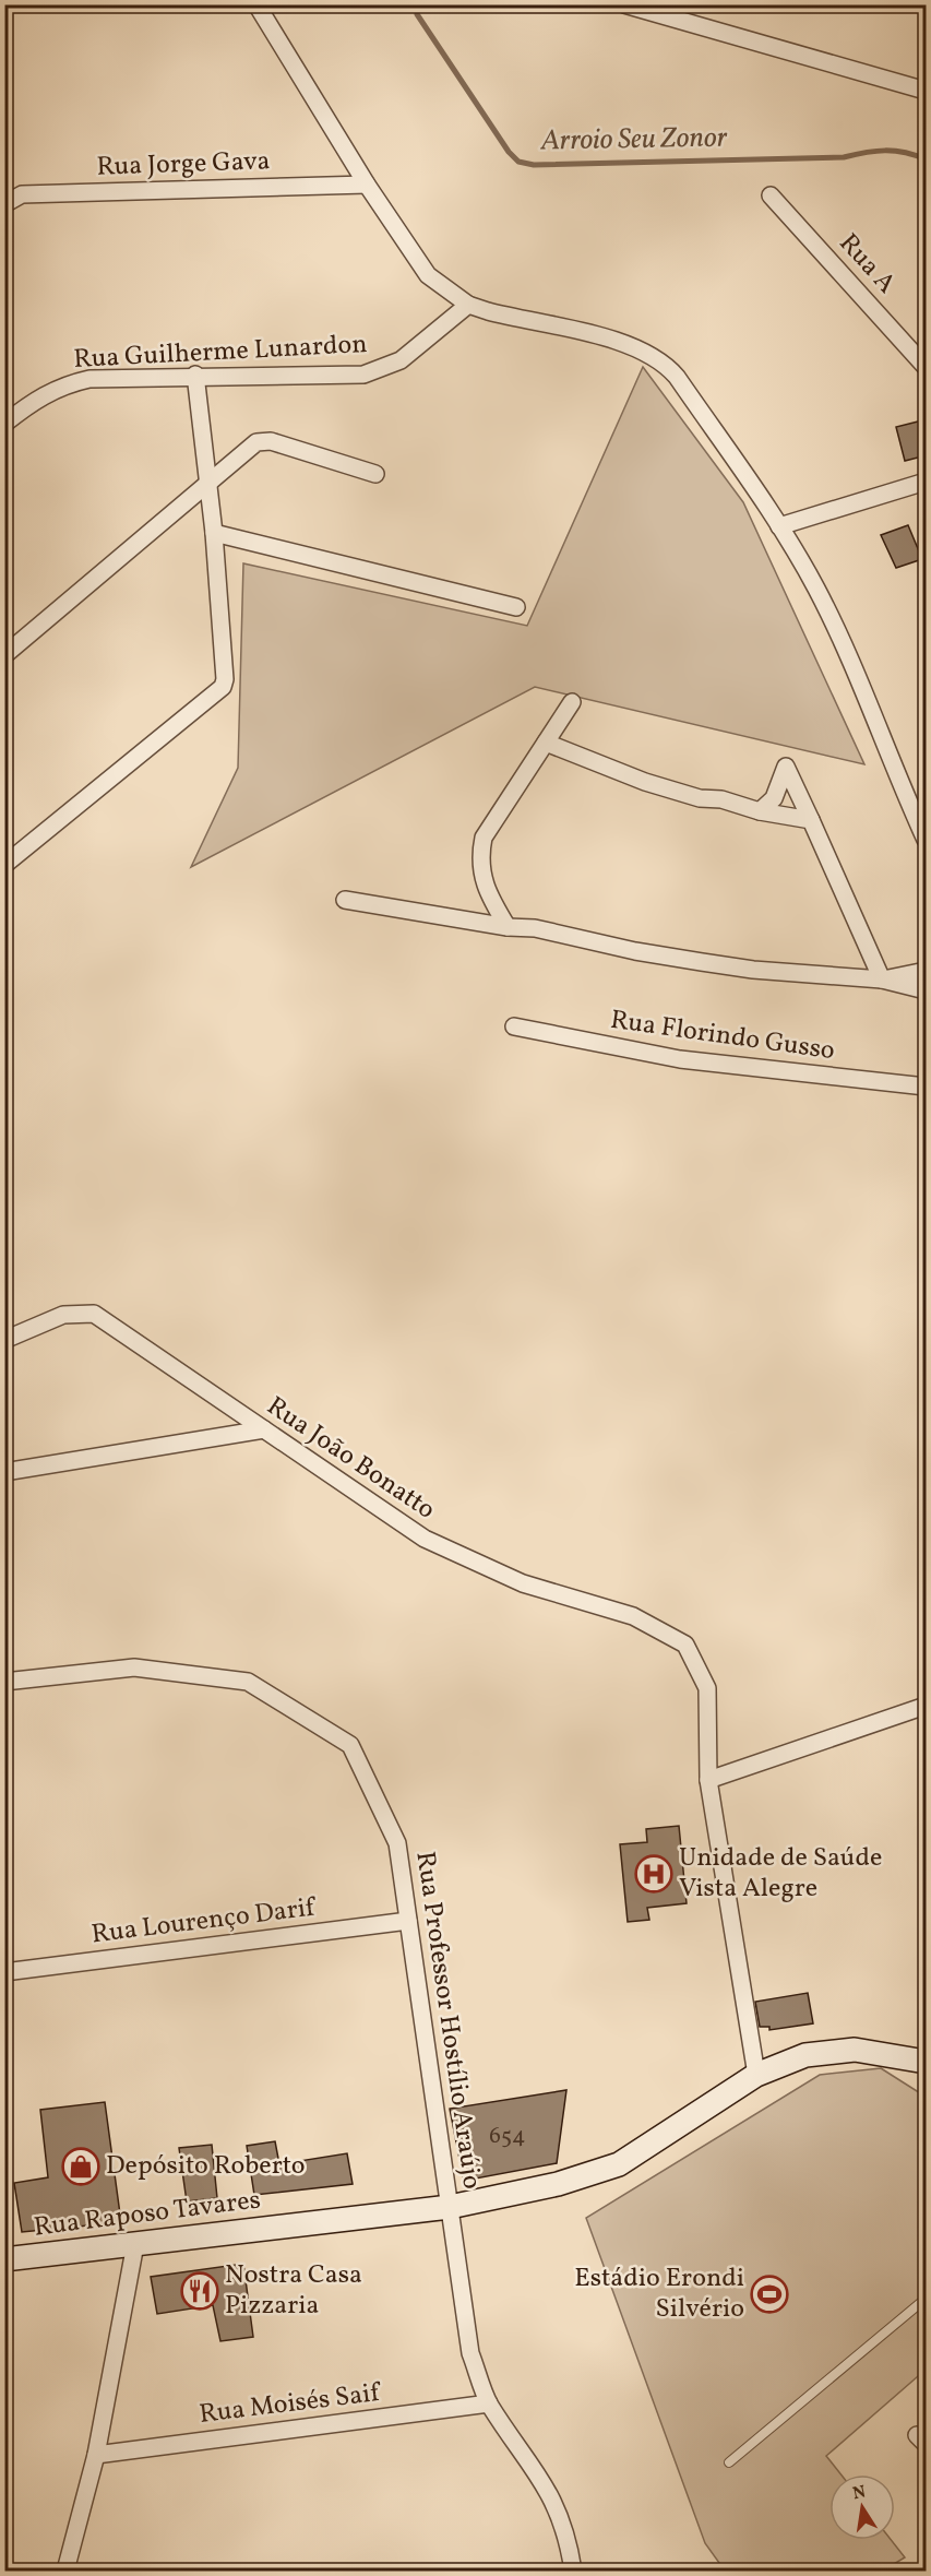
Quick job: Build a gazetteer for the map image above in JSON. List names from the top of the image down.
{
  "streets": {
    "main road": ["Rua Raposo Tavares"],
    "street": [
      "Rua Jorge Gava",
      "Rua A",
      "Rua Guilherme Lunardon",
      "Rua Florindo Gusso",
      "Rua João Bonatto",
      "Rua Lourenço Darif",
      "Rua Professor Hostílio Araújo",
      "Rua Moisés Saif"
    ]
  },
  "crossings": [
    ["Rua Lourenço Darif", "Rua Professor Hostílio Araújo"],
    ["Rua Professor Hostílio Araújo", "Rua Raposo Tavares"],
    ["Rua Professor Hostílio Araújo", "Rua Moisés Saif"]
  ],
  "water": ["Arroio Seu Zonor"],
  "places": {
    "hospital": ["Unidade de Saúde Vista Alegre"],
    "shop": ["Depósito Roberto"],
    "restaurant": ["Nostra Casa Pizzaria"],
    "sports": ["Estádio Erondi Silvério"]
  },
  "house_numbers": ["654"],
  "north": "top"
}
